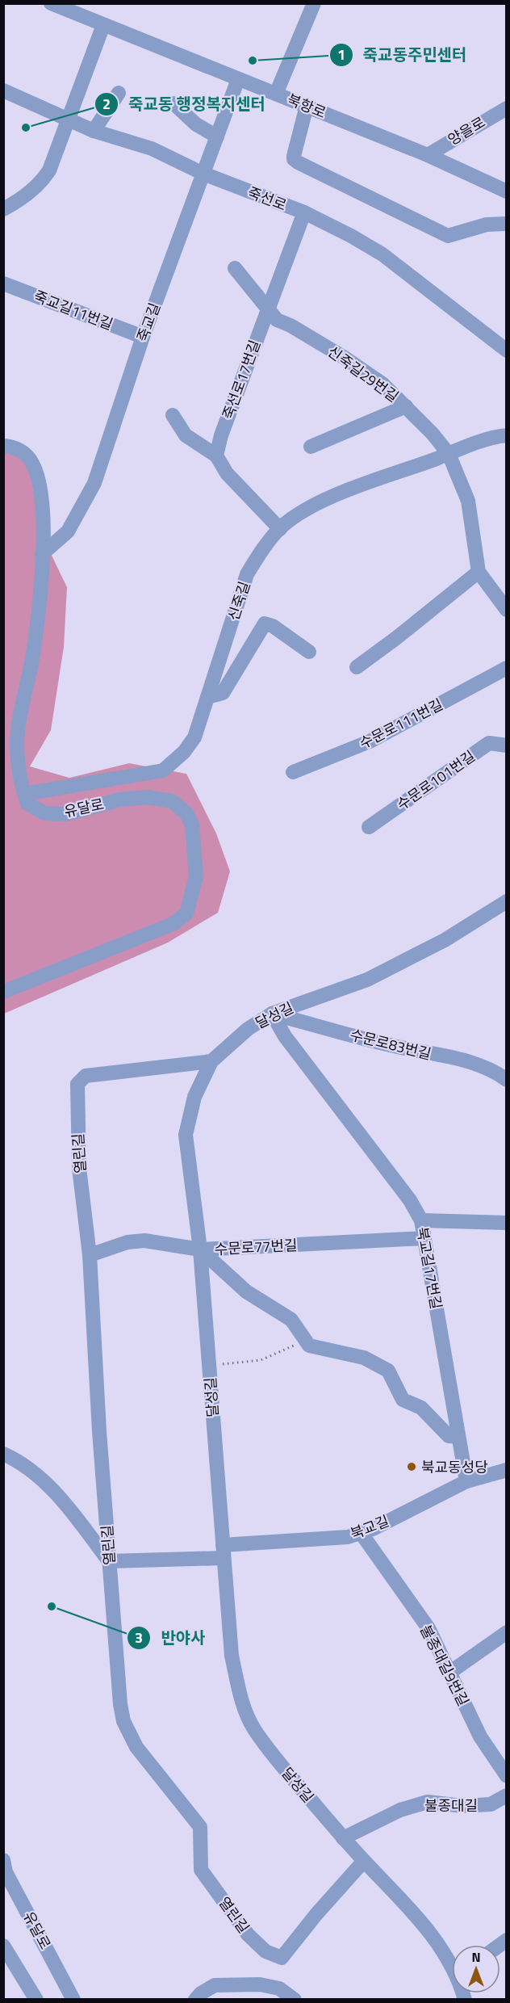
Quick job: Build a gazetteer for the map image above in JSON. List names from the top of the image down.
{
  "streets": {
    "street": [
      "북항로",
      "양을로",
      "죽선로",
      "죽교길11번길",
      "죽교길",
      "신죽길29번길",
      "죽선로17번길",
      "신죽길",
      "수문로111번길",
      "수문로101번길",
      "유달로",
      "달성길",
      "수문로83번길",
      "열린길",
      "수문로77번길",
      "북교길17번길",
      "북교길",
      "불종대길9번길",
      "불종대길"
    ]
  },
  "crossings": [
    ["북항로", "양을로"],
    ["북항로", "죽교길"],
    ["죽선로", "죽교길"],
    ["죽선로", "죽선로17번길"],
    ["죽교길11번길", "죽교길"],
    ["신죽길29번길", "죽선로17번길"],
    ["신죽길29번길", "신죽길"],
    ["신죽길", "유달로"],
    ["달성길", "수문로83번길"],
    ["달성길", "열린길"],
    ["달성길", "수문로77번길"],
    ["달성길", "북교길17번길"],
    ["달성길", "북교길"],
    ["달성길", "불종대길"],
    ["수문로83번길", "북교길17번길"],
    ["열린길", "수문로77번길"],
    ["열린길", "북교길"],
    ["수문로77번길", "북교길17번길"],
    ["북교길17번길", "북교길"],
    ["북교길", "불종대길9번길"]
  ],
  "places": [
    "죽교동주민센터",
    "죽교동 행정복지센터",
    "북교동성당",
    "반야사"
  ],
  "north": "top"
}
